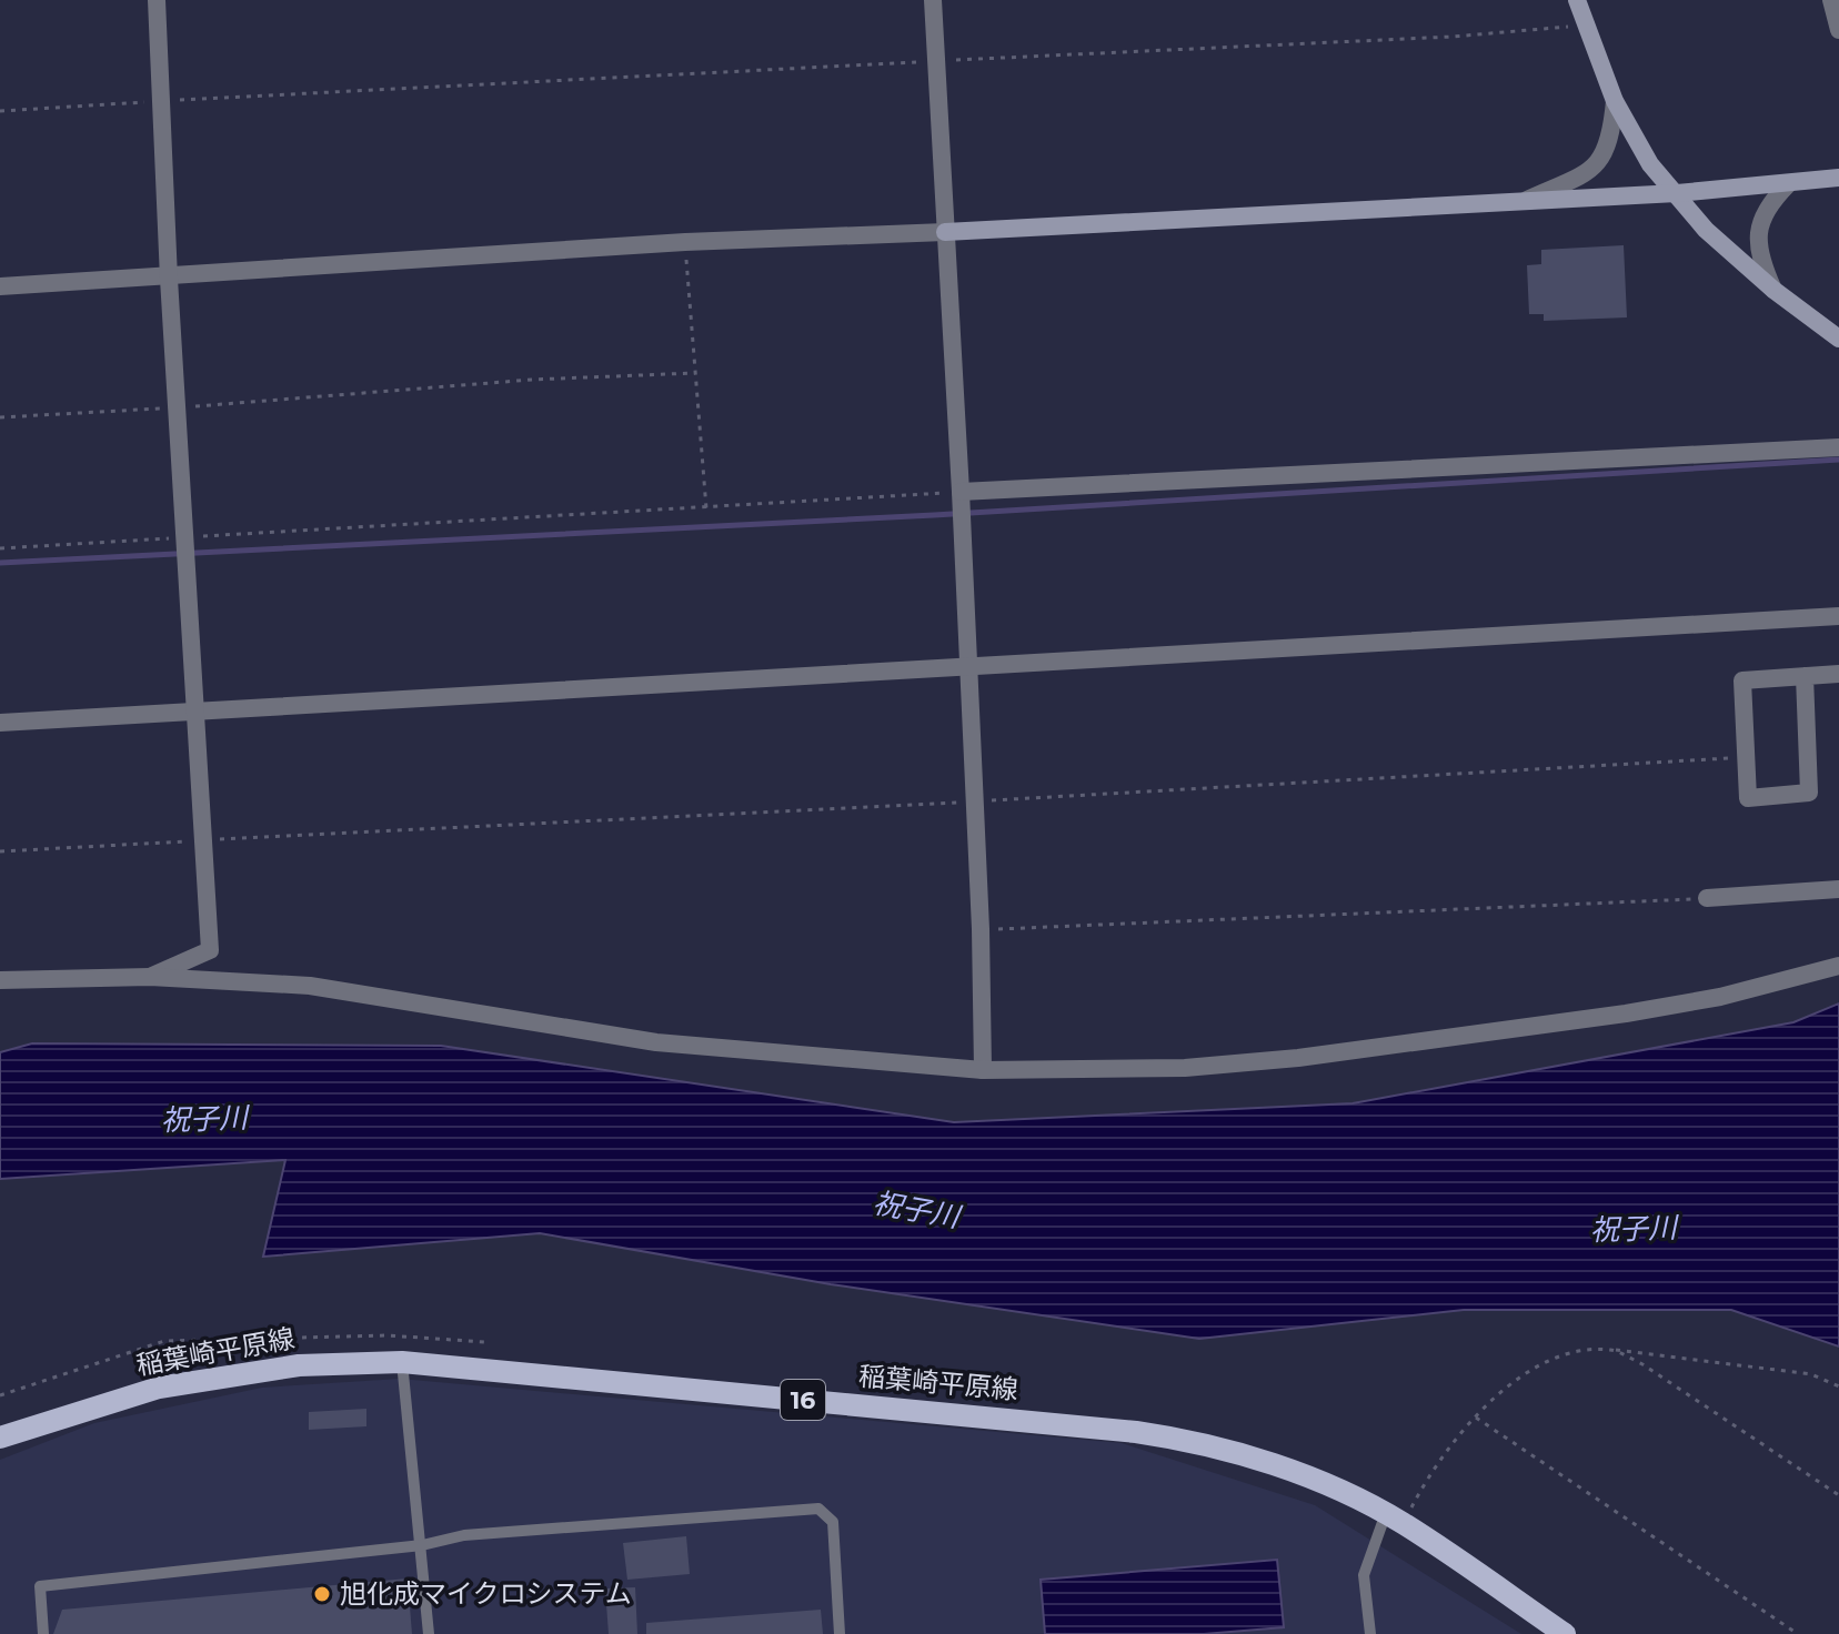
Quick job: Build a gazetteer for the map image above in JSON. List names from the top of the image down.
{
  "streets": {
    "main road": ["稲葉崎平原線", "16"]
  },
  "water": ["祝子川"],
  "places": ["旭化成マイクロシステム"]
}
